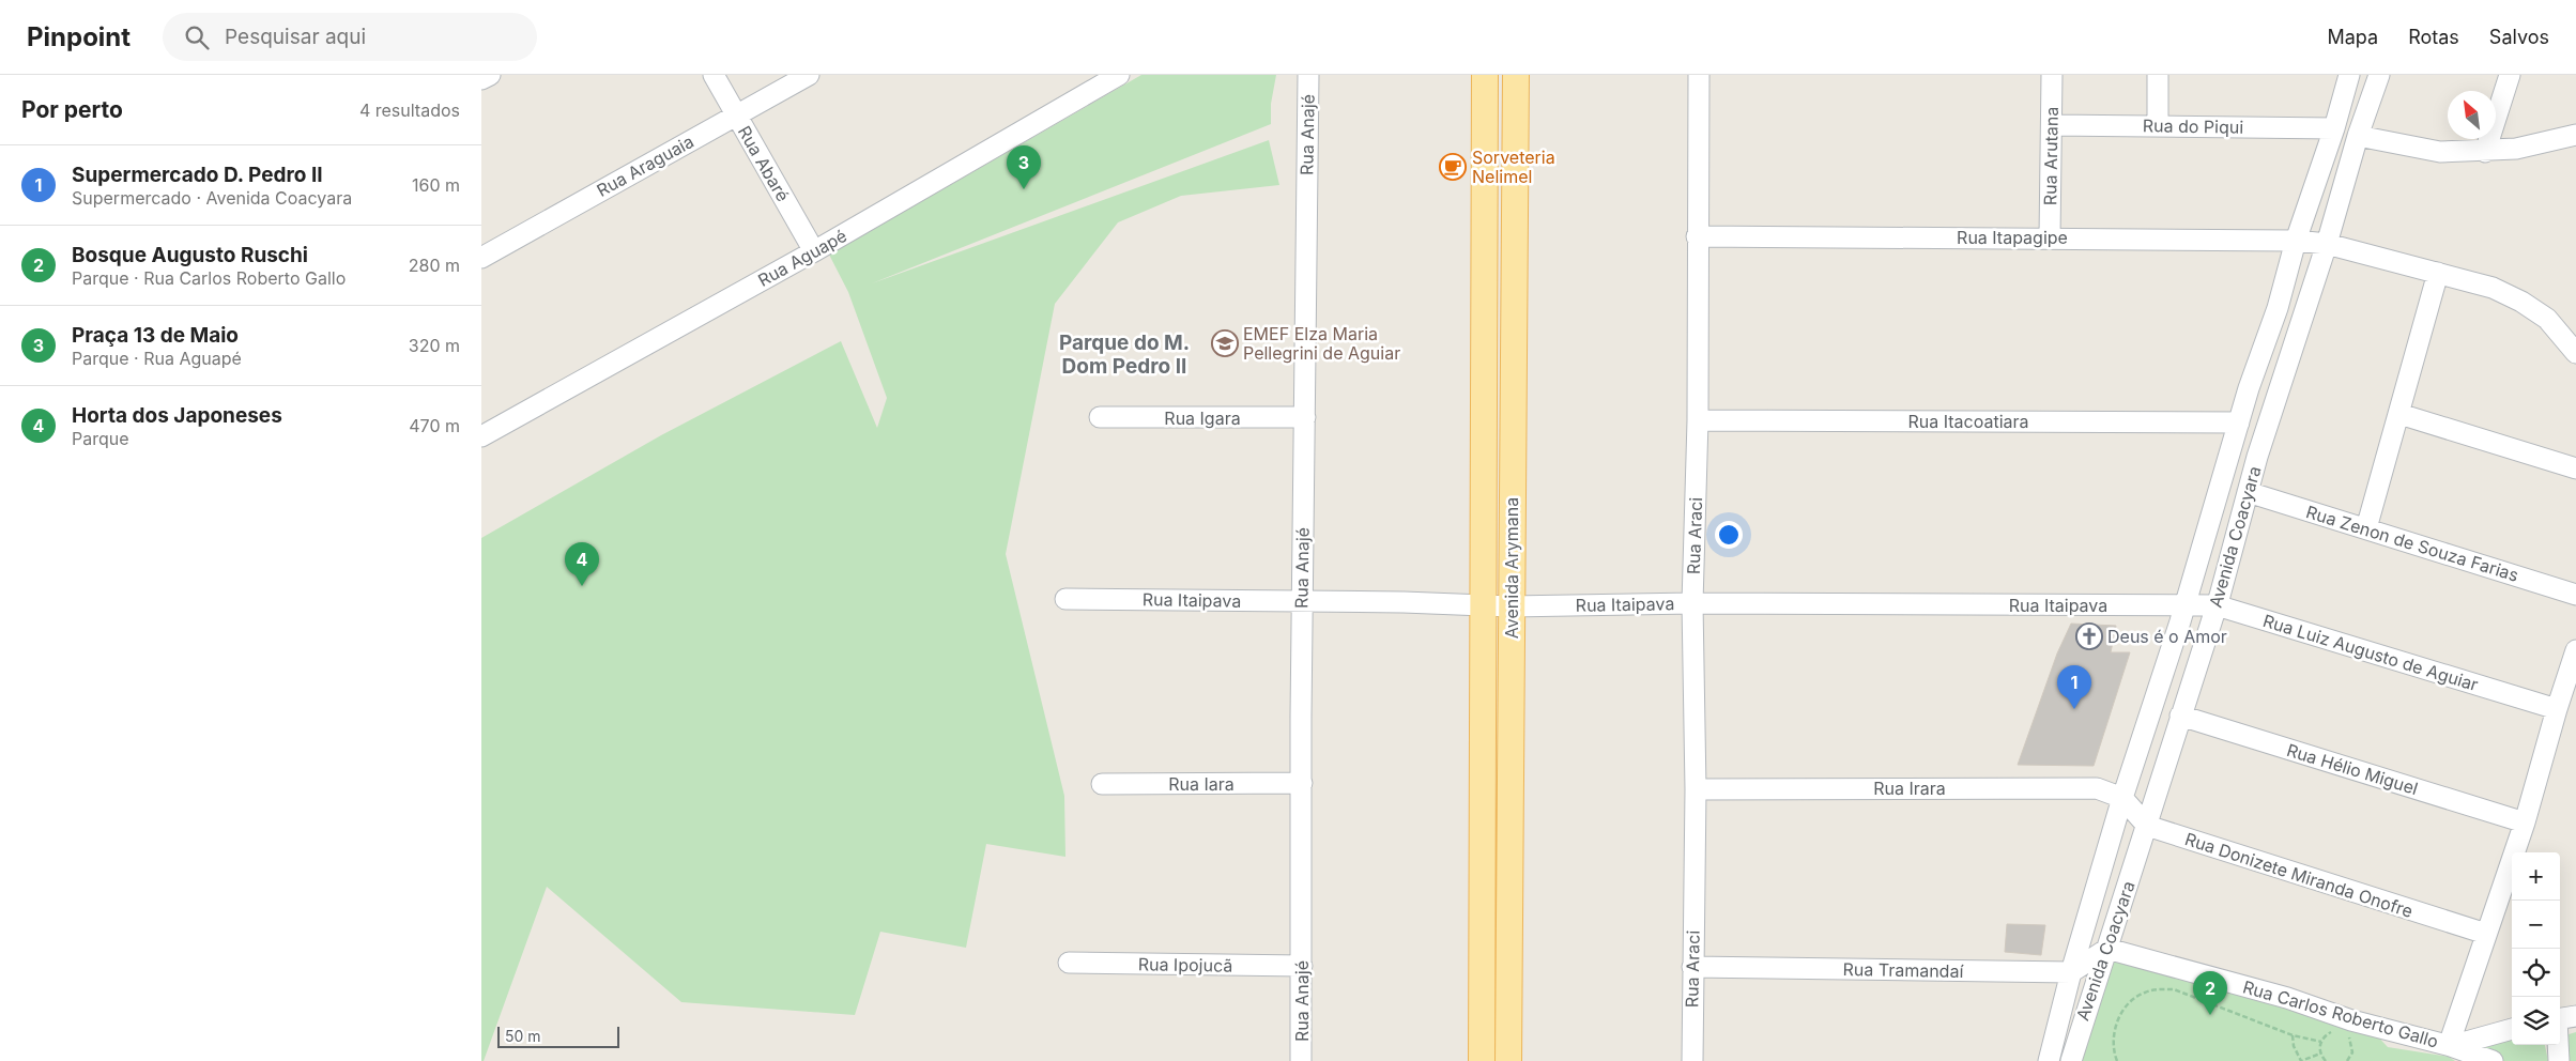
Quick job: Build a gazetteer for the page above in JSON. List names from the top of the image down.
{
  "streets": {
    "main road": ["Avenida Arymana"],
    "street": [
      "Rua do Piqui",
      "Rua Anajé",
      "Rua Arutana",
      "Rua Abaré",
      "Rua Araguaia",
      "Rua Itapagipe",
      "Rua Aguapé",
      "Rua Igara",
      "Rua Itacoatiara",
      "Rua Araci",
      "Avenida Coacyara",
      "Rua Zenon de Souza Farias",
      "Rua Itaipava",
      "Rua Luiz Augusto de Aguiar",
      "Rua Hélio Miguel",
      "Rua Iara",
      "Rua Irara",
      "Rua Donizete Miranda Onofre",
      "Rua Ipojucã",
      "Rua Tramandaí",
      "Rua Carlos Roberto Gallo"
    ]
  },
  "crossings": [
    ["Rua do Piqui", "Rua Arutana"],
    ["Rua do Piqui", "Avenida Coacyara"],
    ["Rua Anajé", "Rua Igara"],
    ["Rua Anajé", "Rua Itaipava"],
    ["Rua Anajé", "Rua Iara"],
    ["Rua Anajé", "Rua Ipojucã"],
    ["Rua Arutana", "Rua Itapagipe"],
    ["Rua Abaré", "Rua Araguaia"],
    ["Rua Abaré", "Rua Aguapé"],
    ["Rua Itapagipe", "Rua Araci"],
    ["Rua Itapagipe", "Avenida Coacyara"],
    ["Rua Itacoatiara", "Rua Araci"],
    ["Rua Itacoatiara", "Avenida Coacyara"],
    ["Rua Araci", "Rua Itaipava"],
    ["Rua Araci", "Rua Irara"],
    ["Rua Araci", "Rua Tramandaí"],
    ["Avenida Coacyara", "Rua Zenon de Souza Farias"],
    ["Avenida Coacyara", "Rua Itaipava"],
    ["Avenida Coacyara", "Rua Luiz Augusto de Aguiar"],
    ["Avenida Coacyara", "Rua Hélio Miguel"],
    ["Avenida Coacyara", "Rua Irara"],
    ["Avenida Coacyara", "Rua Donizete Miranda Onofre"],
    ["Avenida Coacyara", "Rua Tramandaí"],
    ["Avenida Coacyara", "Rua Carlos Roberto Gallo"],
    ["Avenida Arymana", "Rua Itaipava"],
    ["Rua Itaipava", "Rua Luiz Augusto de Aguiar"]
  ],
  "districts": ["Parque do M. Dom Pedro II"],
  "places": {
    "cafe": ["Sorveteria Nelimel"],
    "school or university": ["EMEF Elza Maria Pellegrini de Aguiar"],
    "church": ["Deus é o Amor"]
  },
  "scale_bar": "50 m",
  "north": "top left",
  "page": {
    "header": "Pinpoint",
    "search": "Pesquisar aqui",
    "nav": ["Mapa", "Rotas", "Salvos"],
    "heading": ["Por perto", "4 resultados"],
    "list": [
      {
        "mark": "1",
        "name": "Supermercado D. Pedro II",
        "note": "Supermercado · Avenida Coacyara",
        "value": "160 m"
      },
      {
        "mark": "2",
        "name": "Bosque Augusto Ruschi",
        "note": "Parque · Rua Carlos Roberto Gallo",
        "value": "280 m"
      },
      {
        "mark": "3",
        "name": "Praça 13 de Maio",
        "note": "Parque · Rua Aguapé",
        "value": "320 m"
      },
      {
        "mark": "4",
        "name": "Horta dos Japoneses",
        "note": "Parque",
        "value": "470 m"
      }
    ],
    "pins": [
      "3",
      "4",
      "1",
      "2"
    ],
    "map_buttons": ["+", "−"],
    "scale": "50 m"
  }
}
